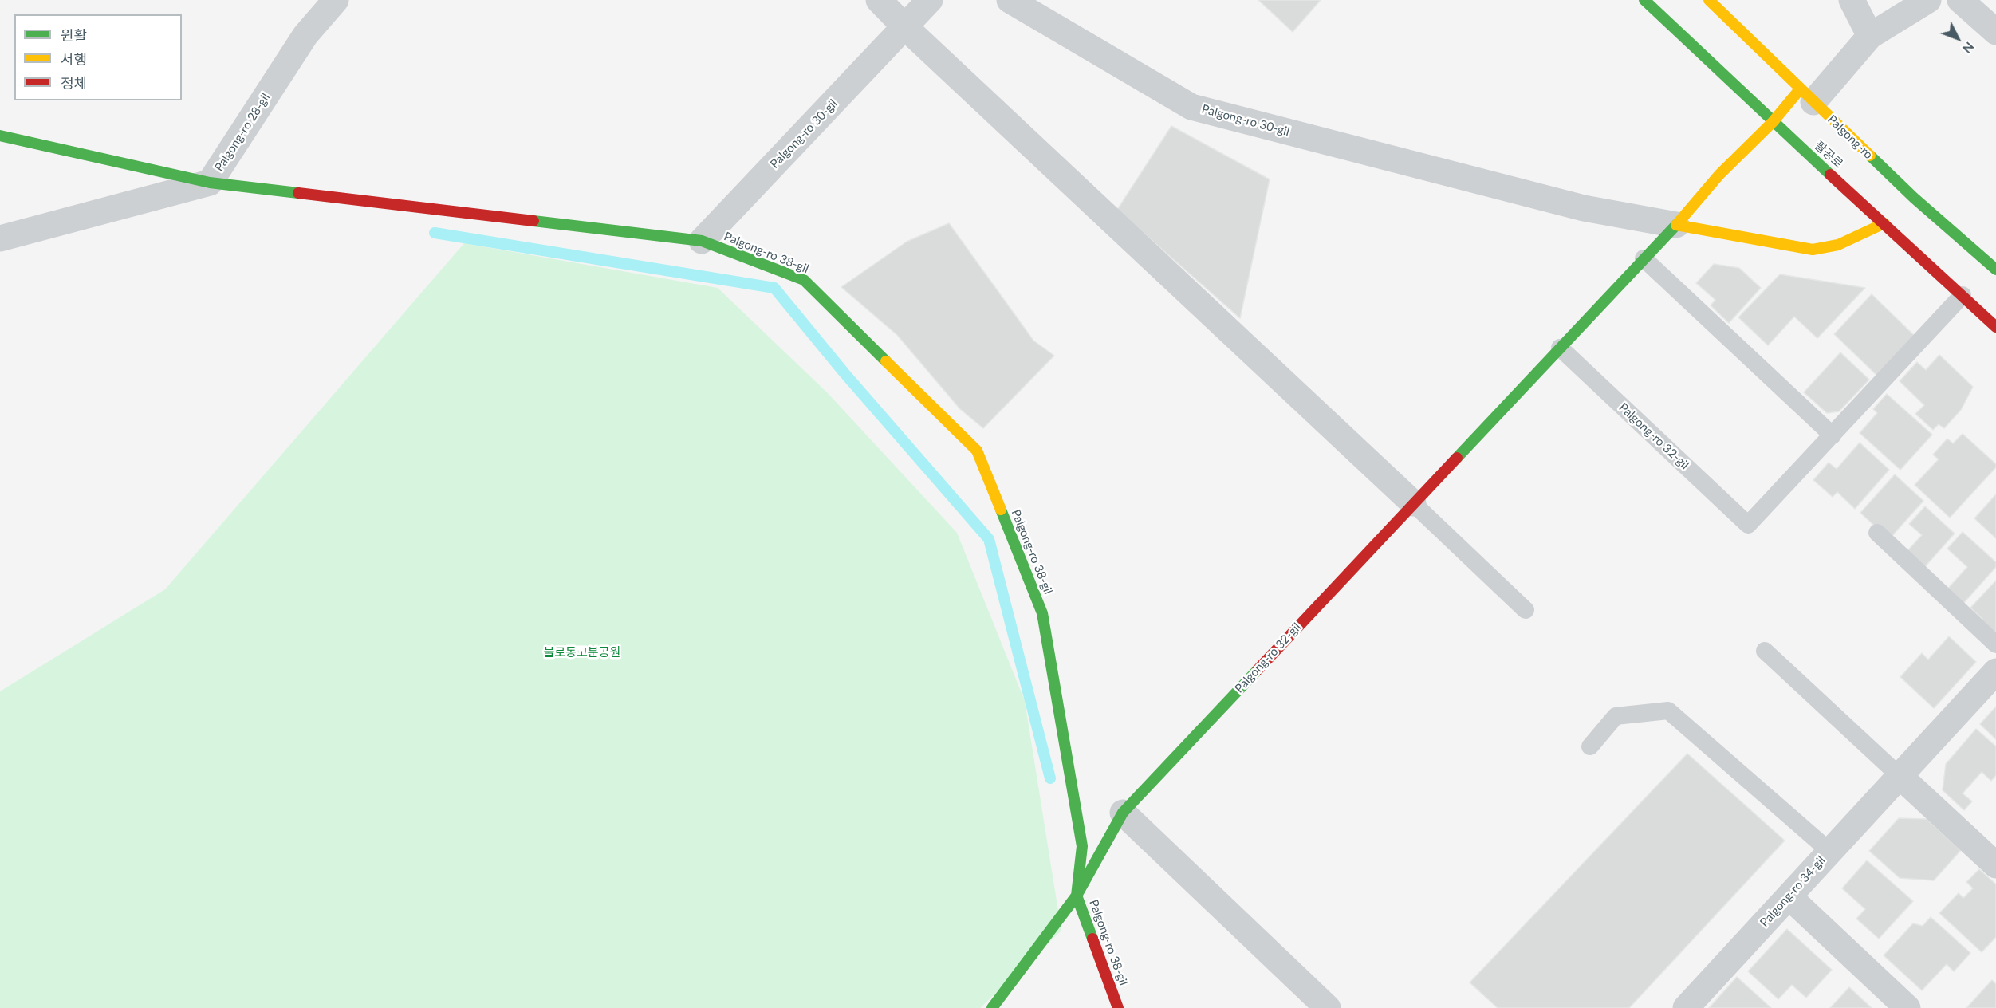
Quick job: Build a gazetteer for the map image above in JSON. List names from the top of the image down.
{
  "streets": {
    "street": [
      "Palgong-ro 30-gil",
      "Palgong-ro 28-gil",
      "Palgong-ro",
      "팔공로",
      "Palgong-ro 38-gil",
      "Palgong-ro 32-gil",
      "Palgong-ro 34-gil"
    ]
  },
  "crossings": [
    ["Palgong-ro 30-gil", "Palgong-ro 38-gil"],
    ["Palgong-ro 30-gil", "Palgong-ro 32-gil"],
    ["Palgong-ro 28-gil", "Palgong-ro 38-gil"],
    ["Palgong-ro", "Palgong-ro 32-gil"],
    ["팔공로", "Palgong-ro 32-gil"],
    ["Palgong-ro 38-gil", "Palgong-ro 32-gil"]
  ],
  "parks": ["불로동고분공원"],
  "legend": ["원활", "서행", "정체"],
  "north": "bottom right"
}
